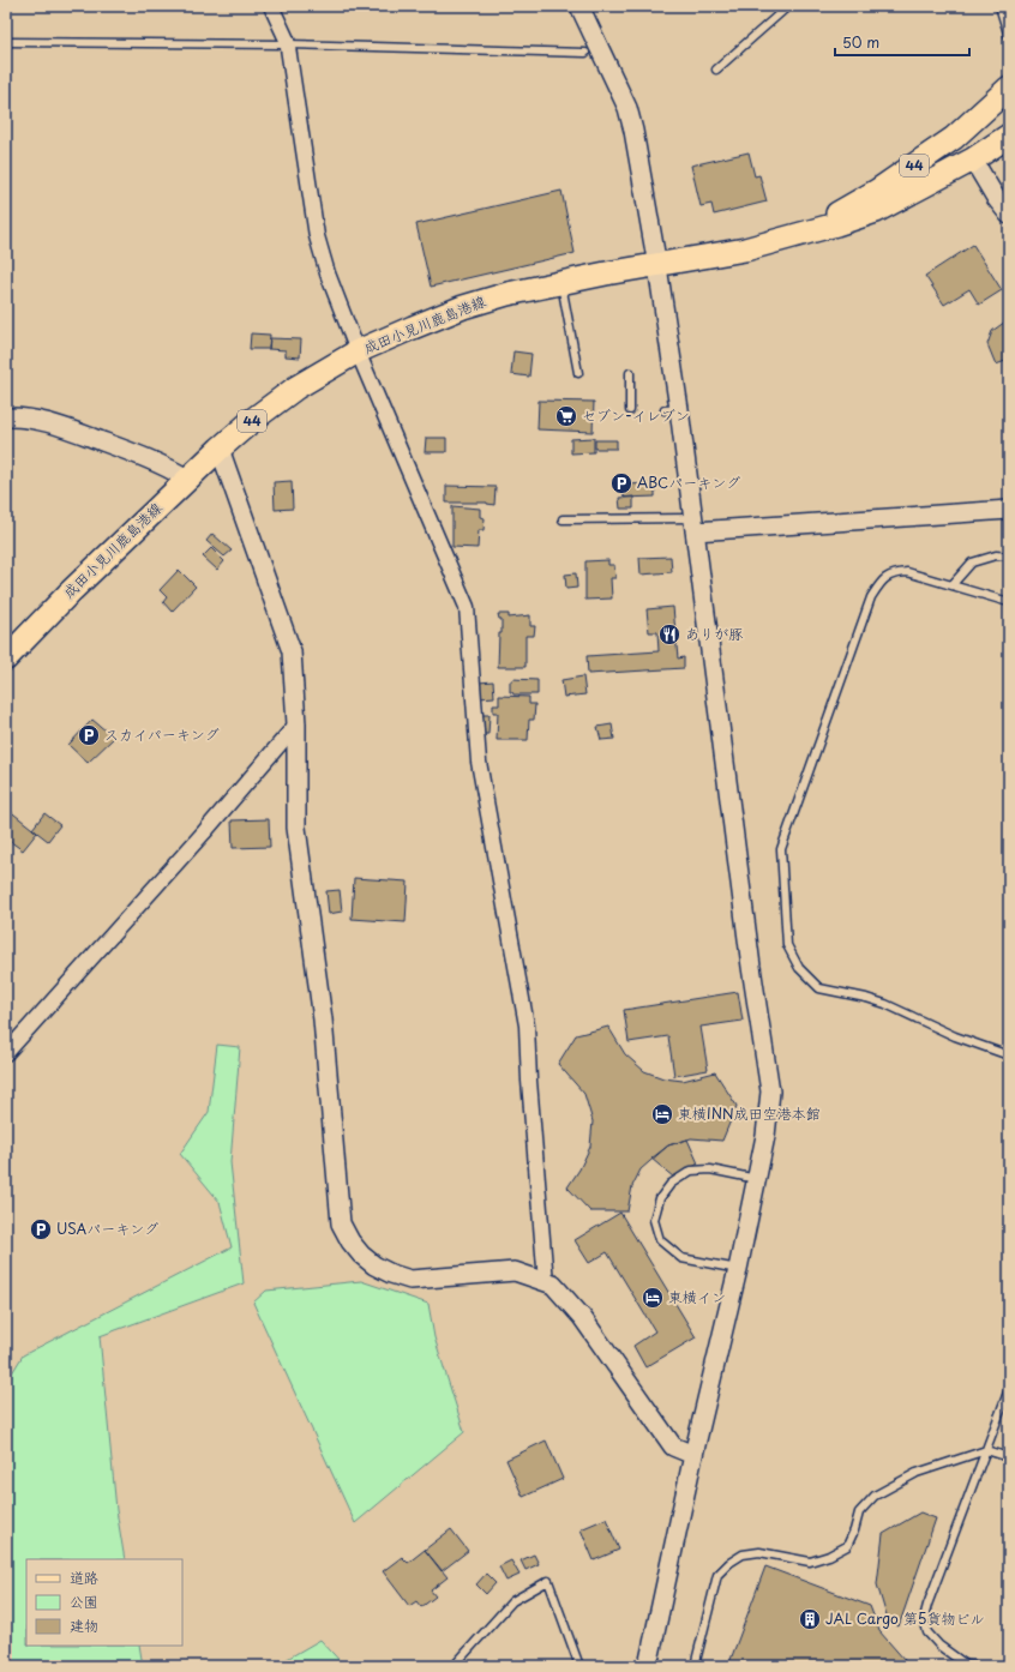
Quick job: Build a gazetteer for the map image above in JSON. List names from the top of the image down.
{
  "streets": {
    "main road": ["44", "成田小見川鹿島港線"]
  },
  "places": {
    "supermarket": ["セブン-イレブン"],
    "parking": ["ABCパーキング", "スカイパーキング", "USAパーキング"],
    "restaurant": ["ありが豚"],
    "hotel": ["東横INN成田空港本館", "東横イン"],
    "building": ["JAL Cargo 第5貨物ビル"]
  },
  "legend": ["道路", "公園", "建物"],
  "scale_bar": "50 m"
}
